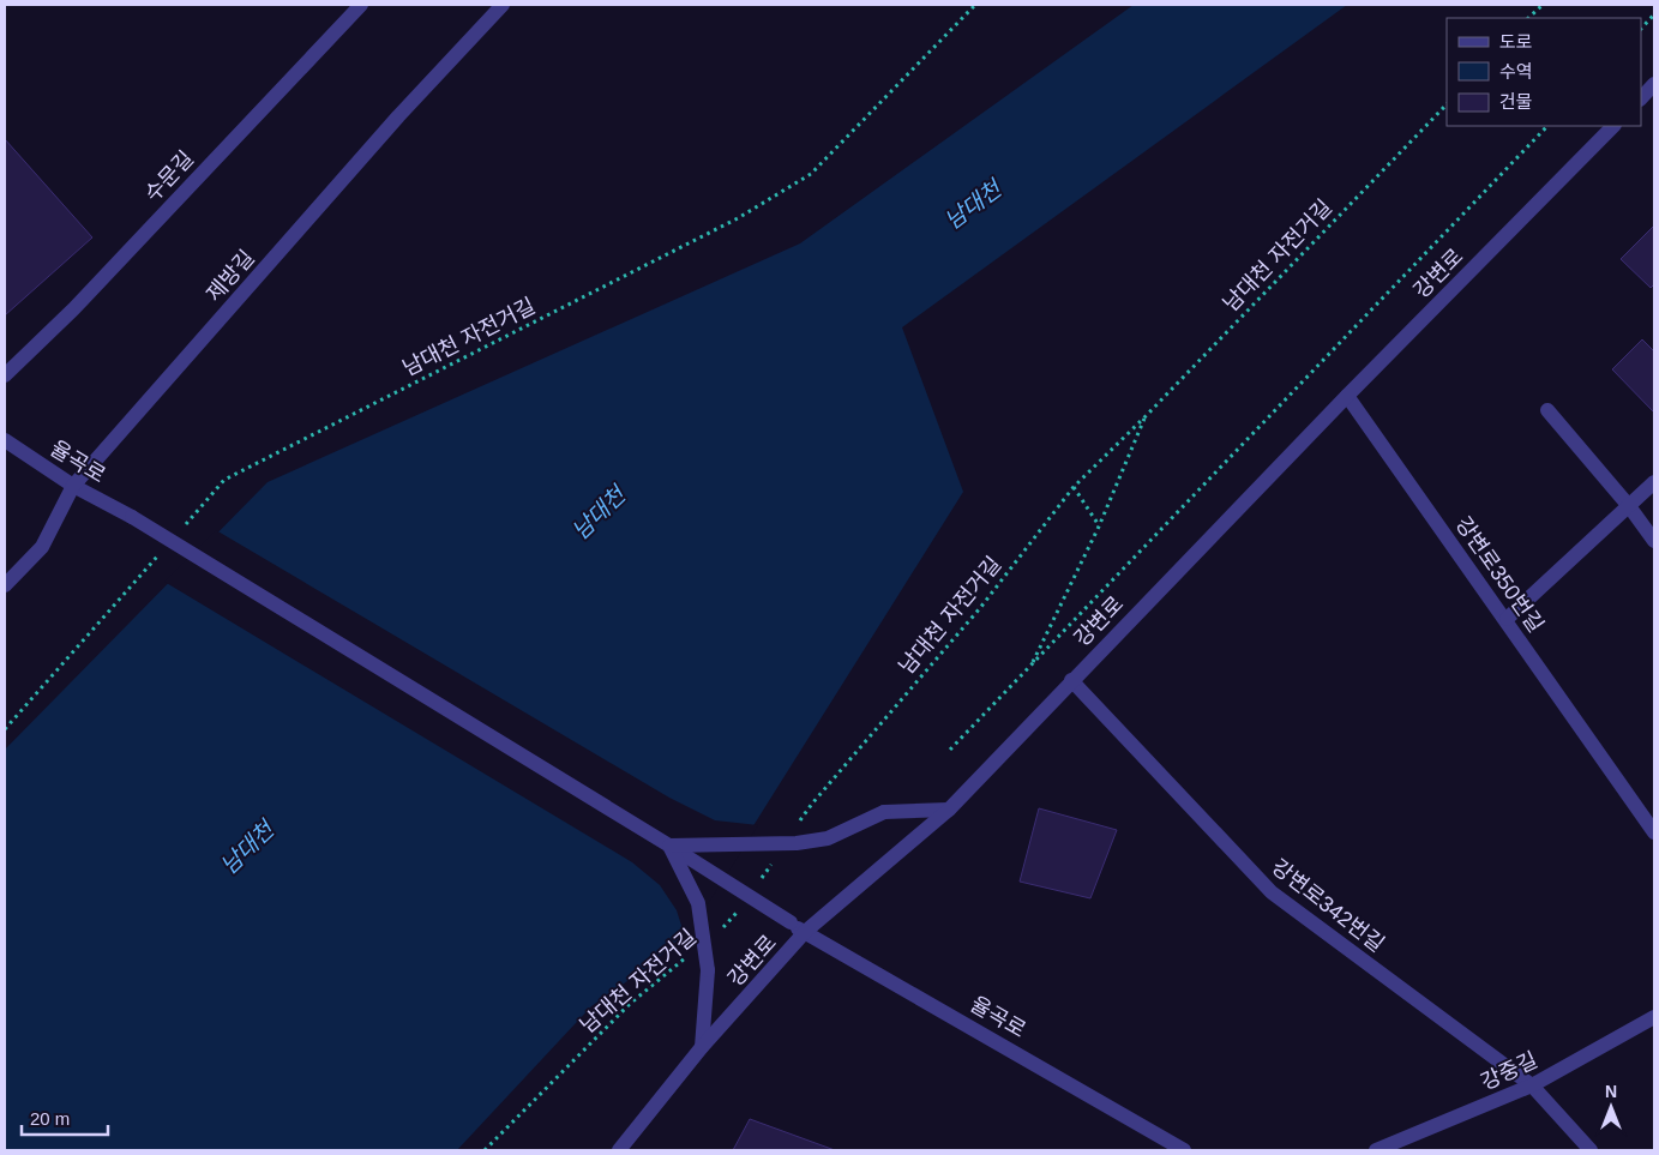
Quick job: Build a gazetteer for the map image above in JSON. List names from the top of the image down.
{
  "streets": {
    "street": [
      "수문길",
      "강변로",
      "제방길",
      "율곡로",
      "강변로350번길",
      "강변로342번길",
      "강중길"
    ],
    "path": ["남대천 자전거길"]
  },
  "crossings": [
    ["강변로", "율곡로"],
    ["강변로", "강변로350번길"],
    ["강변로", "강변로342번길"],
    ["제방길", "율곡로"],
    ["강변로342번길", "강중길"]
  ],
  "water": ["남대천"],
  "legend": ["도로", "수역", "건물"],
  "scale_bar": "20 m",
  "north": "top"
}
